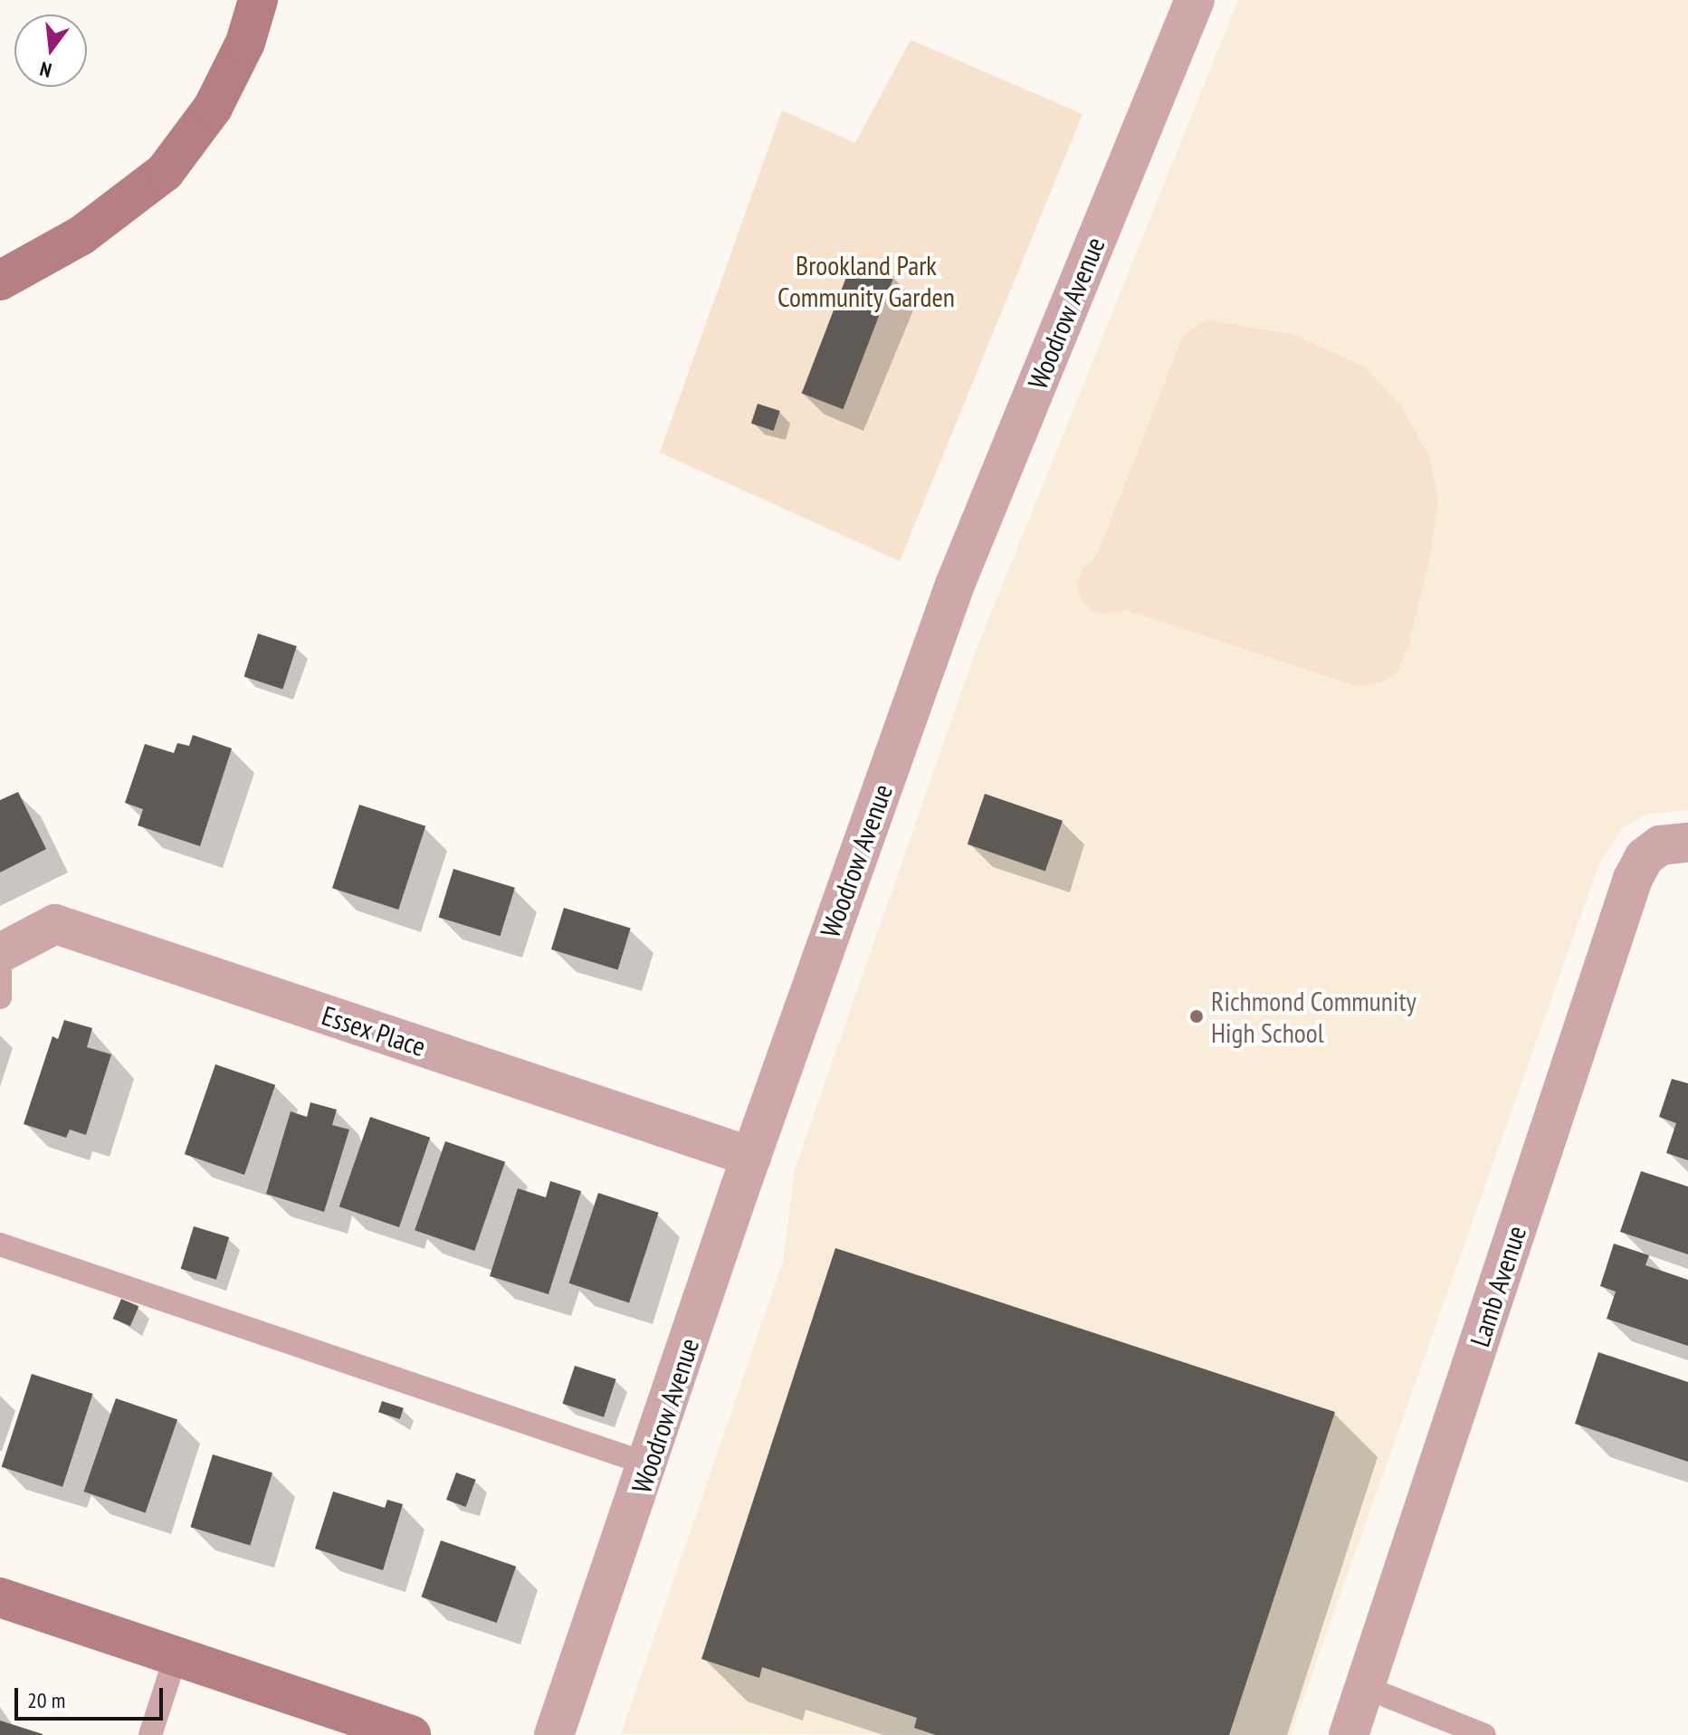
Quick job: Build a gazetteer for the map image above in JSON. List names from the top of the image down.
{
  "streets": {
    "street": ["Woodrow Avenue", "Essex Place", "Lamb Avenue"]
  },
  "crossings": [
    ["Woodrow Avenue", "Essex Place"]
  ],
  "parks": ["Brookland Park Community Garden"],
  "places": ["Richmond Community High School"],
  "scale_bar": "20 m",
  "north": "bottom"
}
